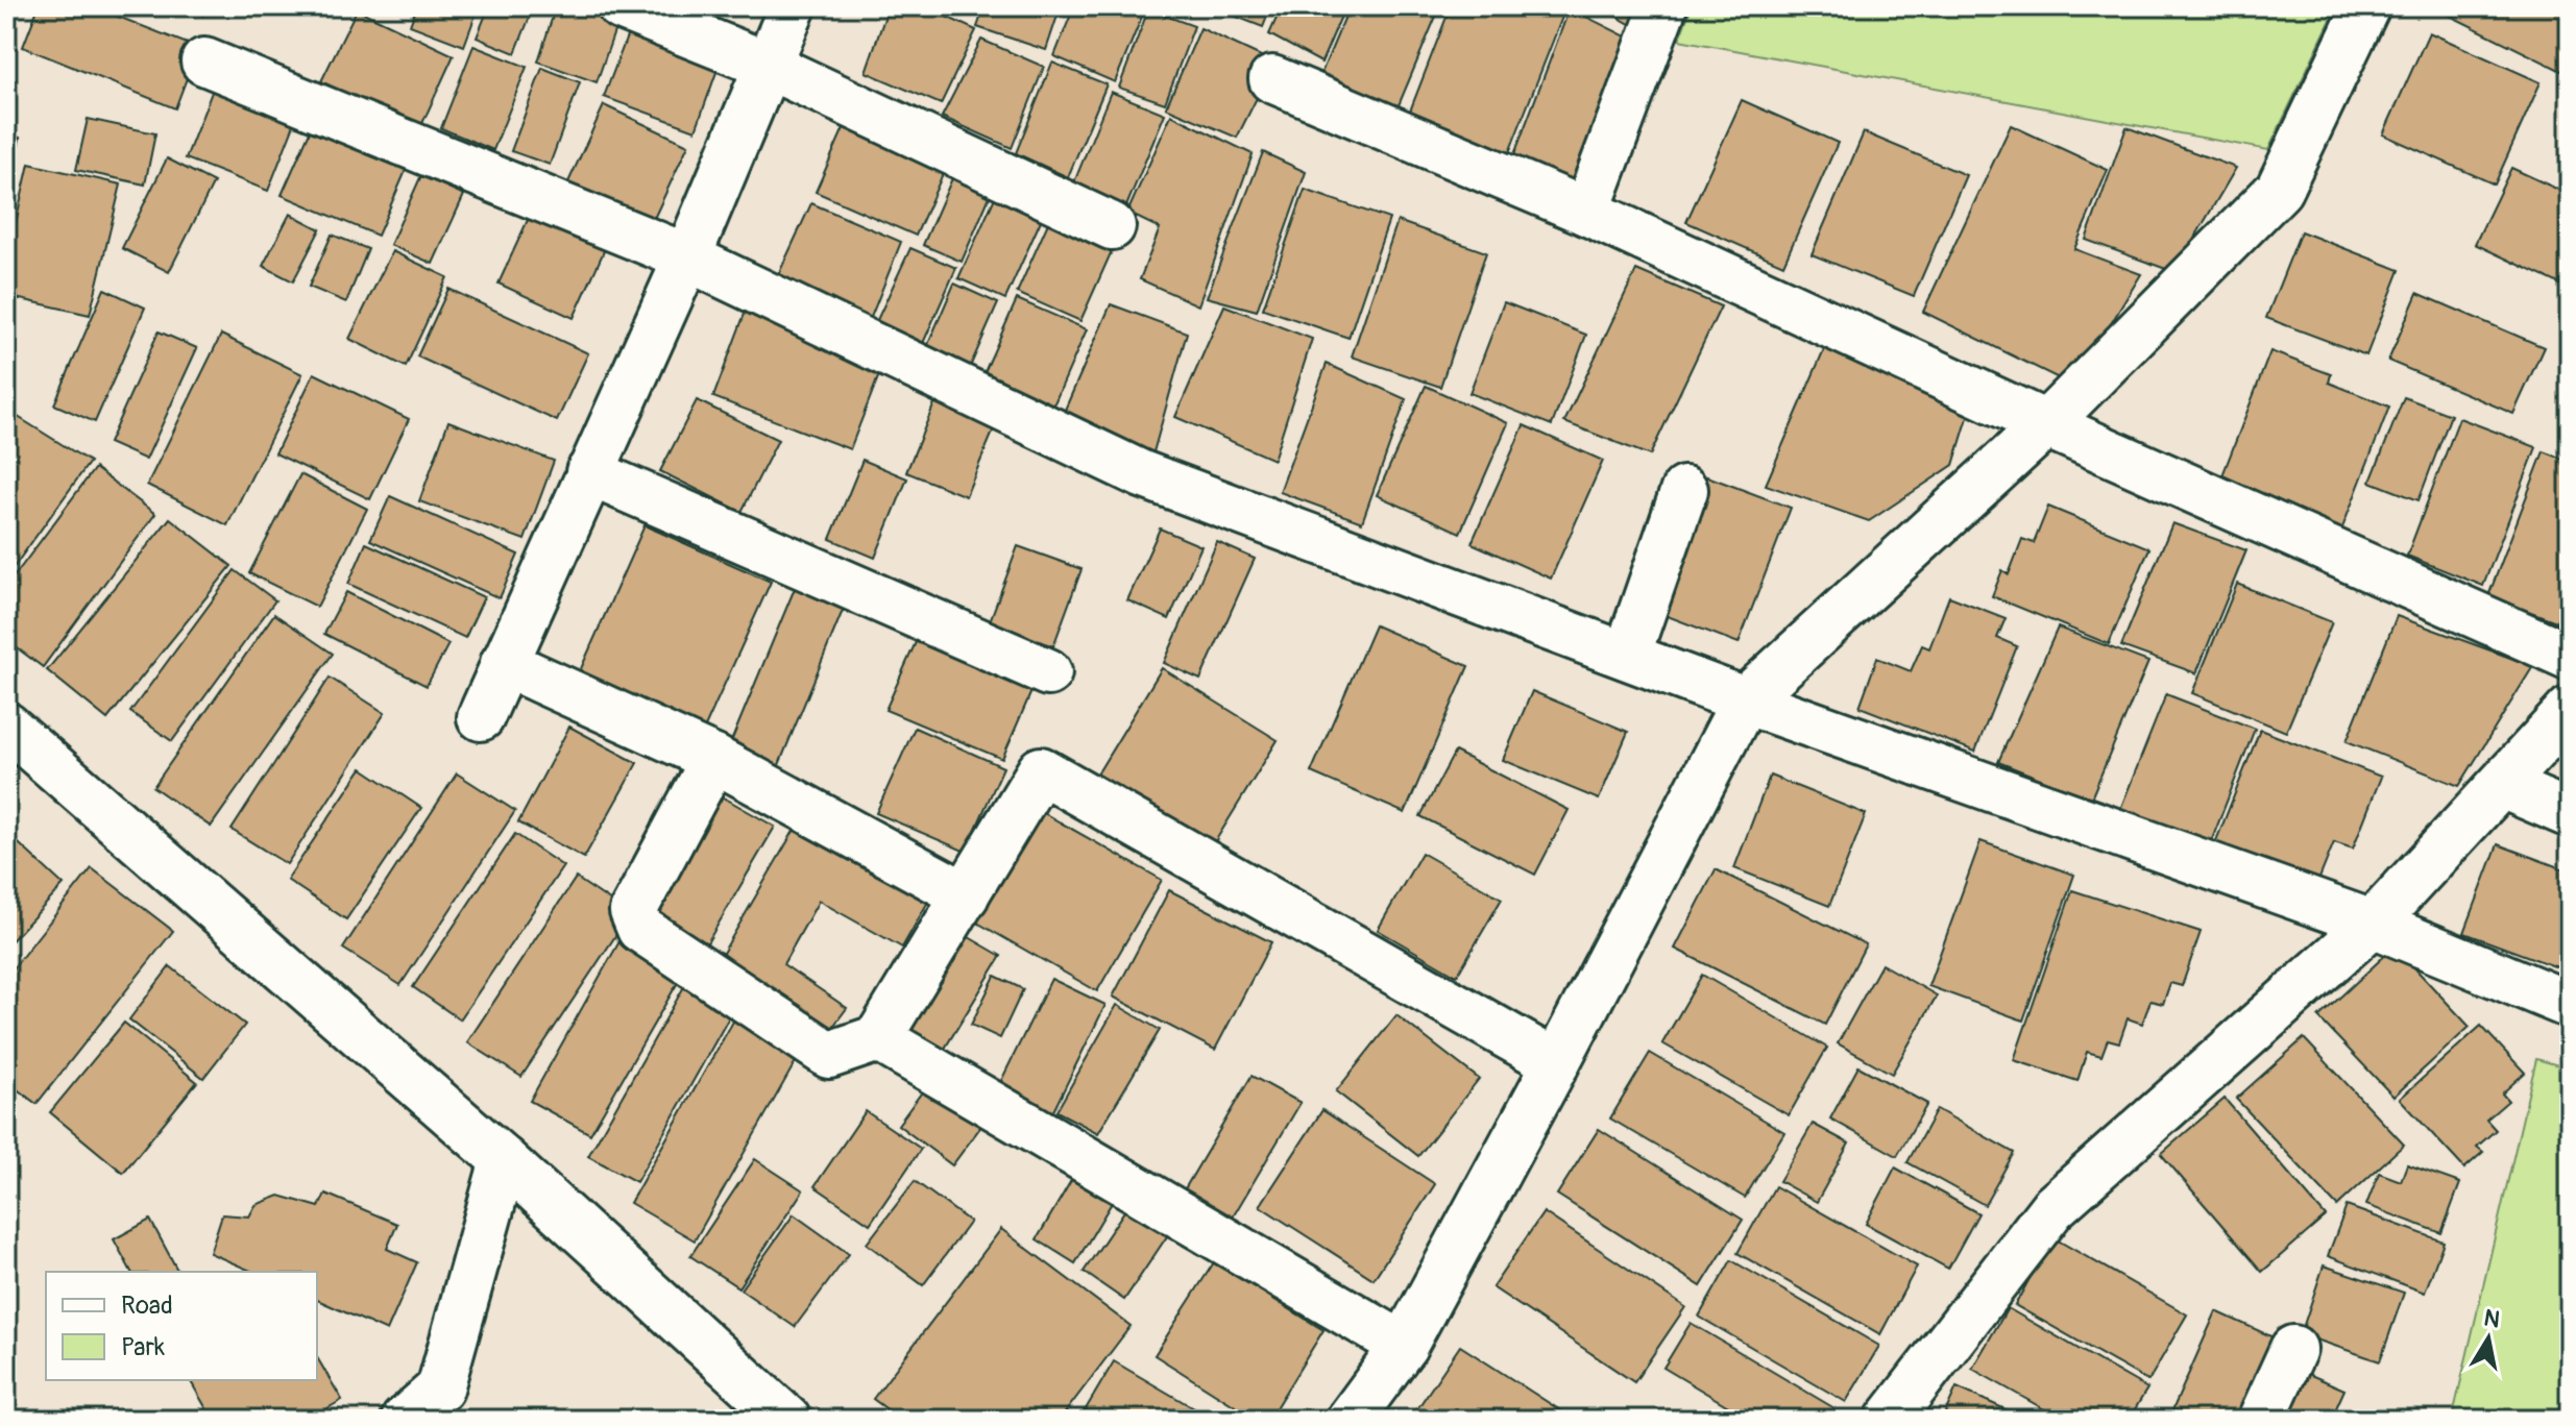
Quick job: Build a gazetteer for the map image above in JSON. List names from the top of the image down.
{
  "legend": ["Road", "Park"],
  "north": "top"
}
